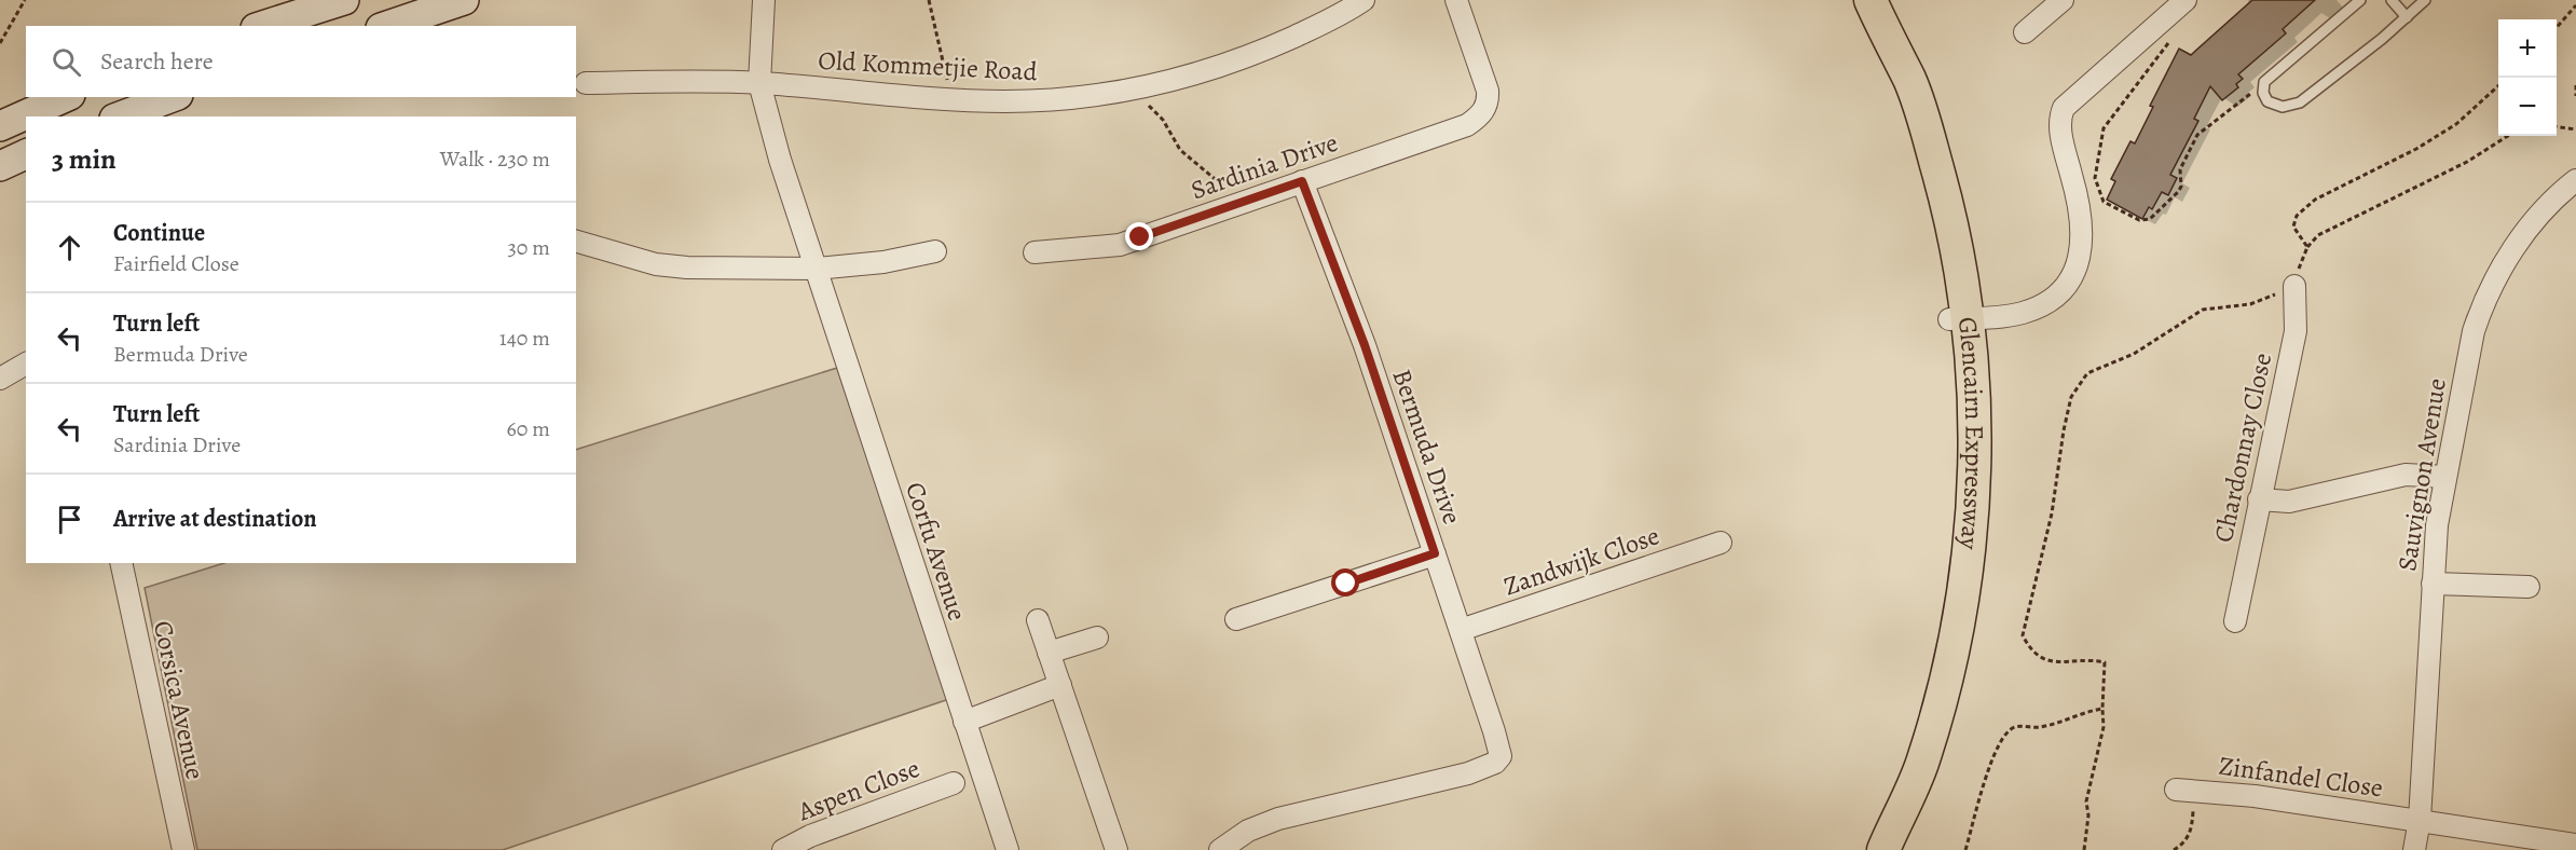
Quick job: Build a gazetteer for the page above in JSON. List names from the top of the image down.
{
  "streets": {
    "main road": ["Glencairn Expressway"],
    "street": [
      "Old Kommetjie Road",
      "Sardinia Drive",
      "Bermuda Drive",
      "Chardonnay Close",
      "Sauvignon Avenue",
      "Corfu Avenue",
      "Zandwijk Close",
      "Corsica Avenue",
      "Zinfandel Close",
      "Aspen Close"
    ]
  },
  "crossings": [
    ["Old Kommetjie Road", "Corfu Avenue"],
    ["Sardinia Drive", "Bermuda Drive"],
    ["Bermuda Drive", "Zandwijk Close"],
    ["Sauvignon Avenue", "Zinfandel Close"]
  ],
  "page": {
    "map_buttons": ["+", "−"],
    "search": "Search here",
    "heading": ["3 min", "Walk · 230 m"],
    "list": [
      ["Continue", "Fairfield Close", "30 m"],
      ["Turn left", "Bermuda Drive", "140 m"],
      ["Turn left", "Sardinia Drive", "60 m"],
      "Arrive at destination"
    ]
  }
}
